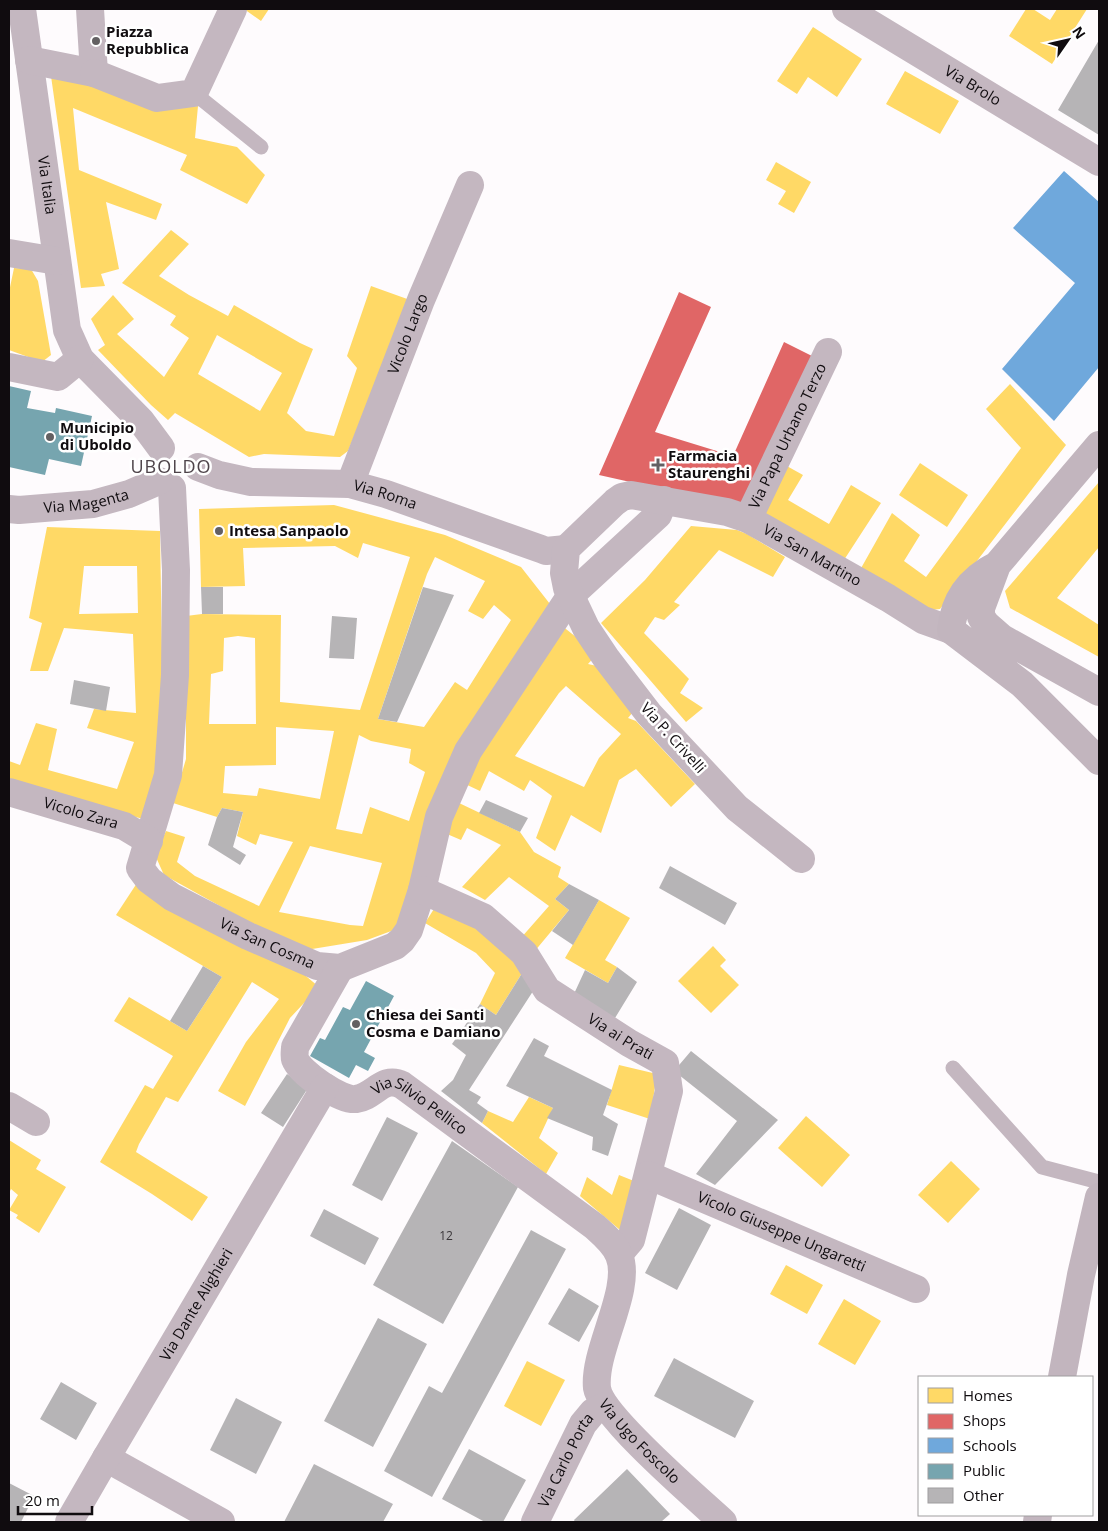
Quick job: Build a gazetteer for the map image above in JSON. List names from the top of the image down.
{
  "streets": {
    "street": [
      "Via Brolo",
      "Via Italia",
      "Vicolo Largo",
      "Via Papa Urbano Terzo",
      "Via Roma",
      "Via Magenta",
      "Via San Martino",
      "Via P. Crivelli",
      "Vicolo Zara",
      "Via San Cosma",
      "Via ai Prati",
      "Via Silvio Pellico",
      "Vicolo Giuseppe Ungaretti",
      "Via Dante Alighieri",
      "Via Ugo Foscolo",
      "Via Carlo Porta"
    ]
  },
  "crossings": [
    ["Vicolo Largo", "Via Roma"],
    ["Via Papa Urbano Terzo", "Via San Martino"],
    ["Via Roma", "Via Magenta"],
    ["Via Roma", "Via San Martino"],
    ["Via Roma", "Via P. Crivelli"],
    ["Via Roma", "Via San Cosma"],
    ["Via Magenta", "Via San Cosma"],
    ["Via San Martino", "Via P. Crivelli"],
    ["Via San Martino", "Via San Cosma"],
    ["Via P. Crivelli", "Via San Cosma"],
    ["Vicolo Zara", "Via San Cosma"],
    ["Via San Cosma", "Via ai Prati"],
    ["Via San Cosma", "Via Silvio Pellico"],
    ["Via ai Prati", "Via Silvio Pellico"],
    ["Via ai Prati", "Vicolo Giuseppe Ungaretti"],
    ["Via ai Prati", "Via Ugo Foscolo"],
    ["Via Silvio Pellico", "Via Dante Alighieri"],
    ["Via Silvio Pellico", "Via Ugo Foscolo"],
    ["Via Ugo Foscolo", "Via Carlo Porta"]
  ],
  "districts": ["UBOLDO"],
  "places": {
    "other": [
      "Piazza Repubblica",
      "Municipio di Uboldo",
      "Intesa Sanpaolo",
      "Chiesa dei Santi Cosma e Damiano"
    ],
    "health": ["Farmacia Staurenghi"]
  },
  "house_numbers": ["12"],
  "legend": [
    "Homes",
    "Shops",
    "Schools",
    "Public",
    "Other"
  ],
  "scale_bar": "20 m",
  "north": "top right"
}
